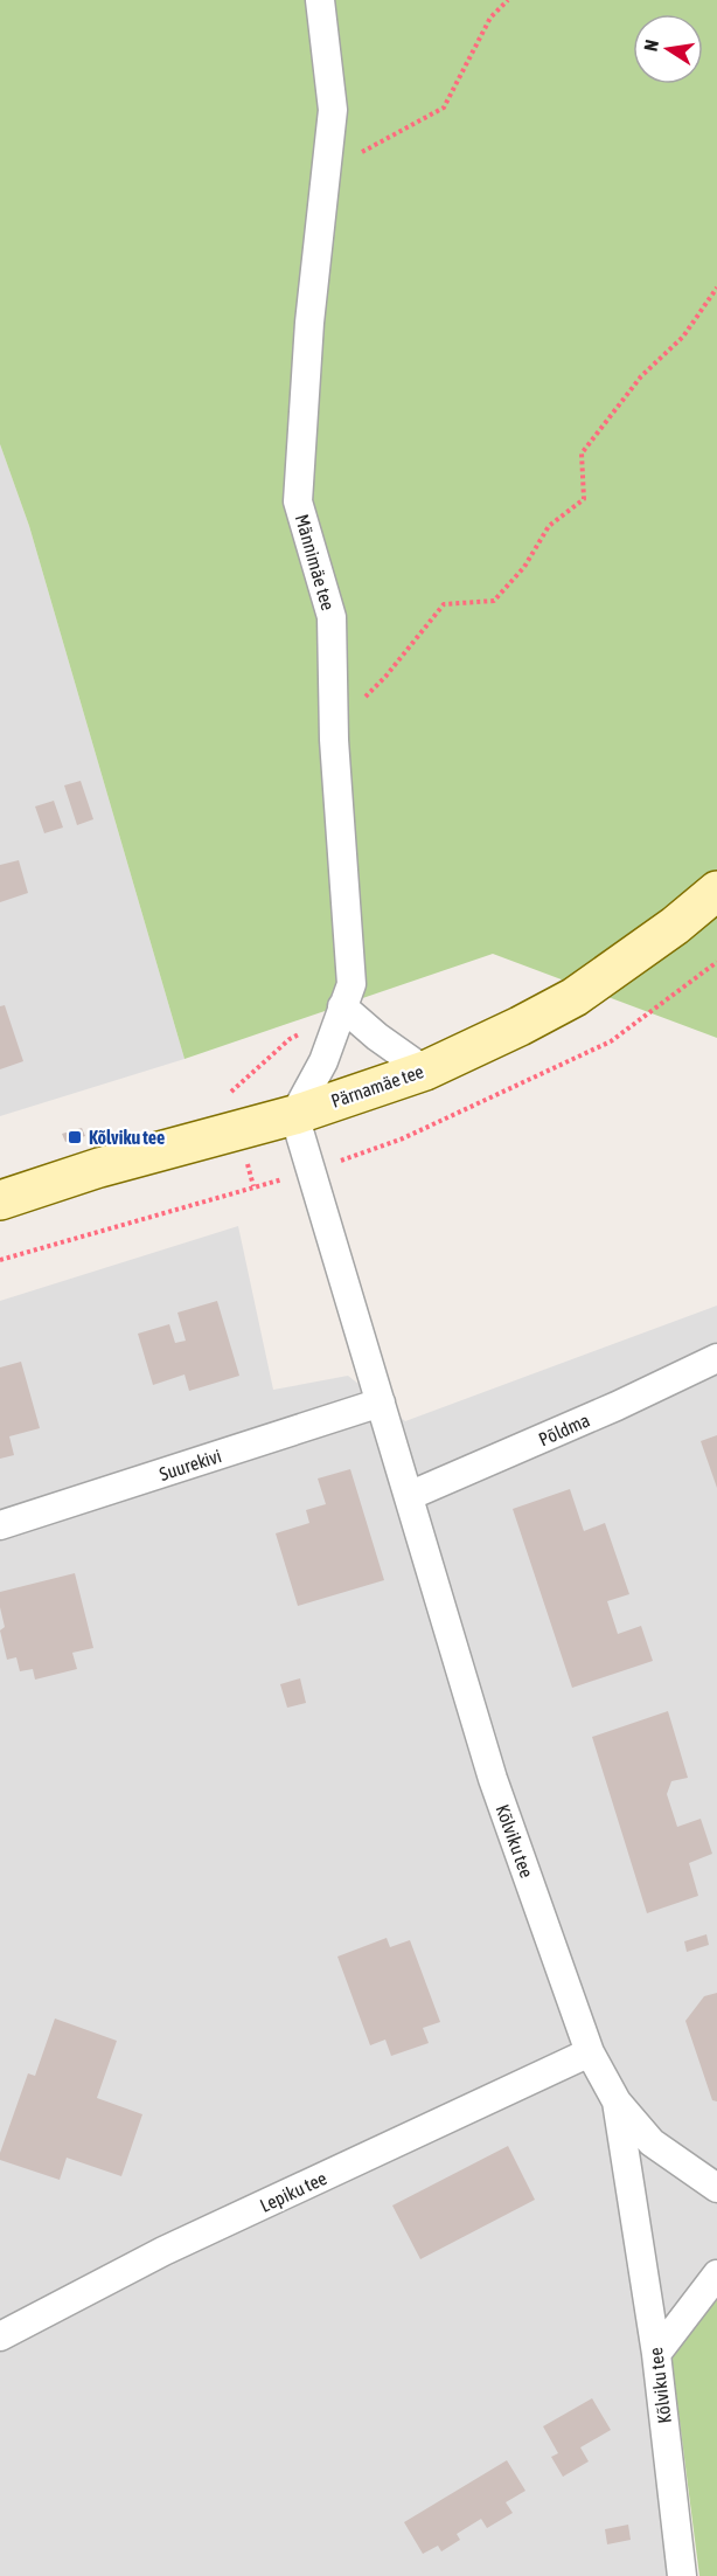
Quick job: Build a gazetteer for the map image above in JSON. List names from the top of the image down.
{
  "streets": {
    "main road": ["Pärnamäe tee"],
    "street": [
      "Männimäe tee",
      "Põldma",
      "Suurekivi",
      "Kõlviku tee",
      "Lepiku tee"
    ]
  },
  "crossings": [
    ["Männimäe tee", "Pärnamäe tee"],
    ["Männimäe tee", "Kõlviku tee"],
    ["Pärnamäe tee", "Kõlviku tee"],
    ["Põldma", "Kõlviku tee"],
    ["Suurekivi", "Kõlviku tee"],
    ["Kõlviku tee", "Lepiku tee"]
  ],
  "places": {
    "transit": ["Kõlviku tee"]
  },
  "north": "left"
}
